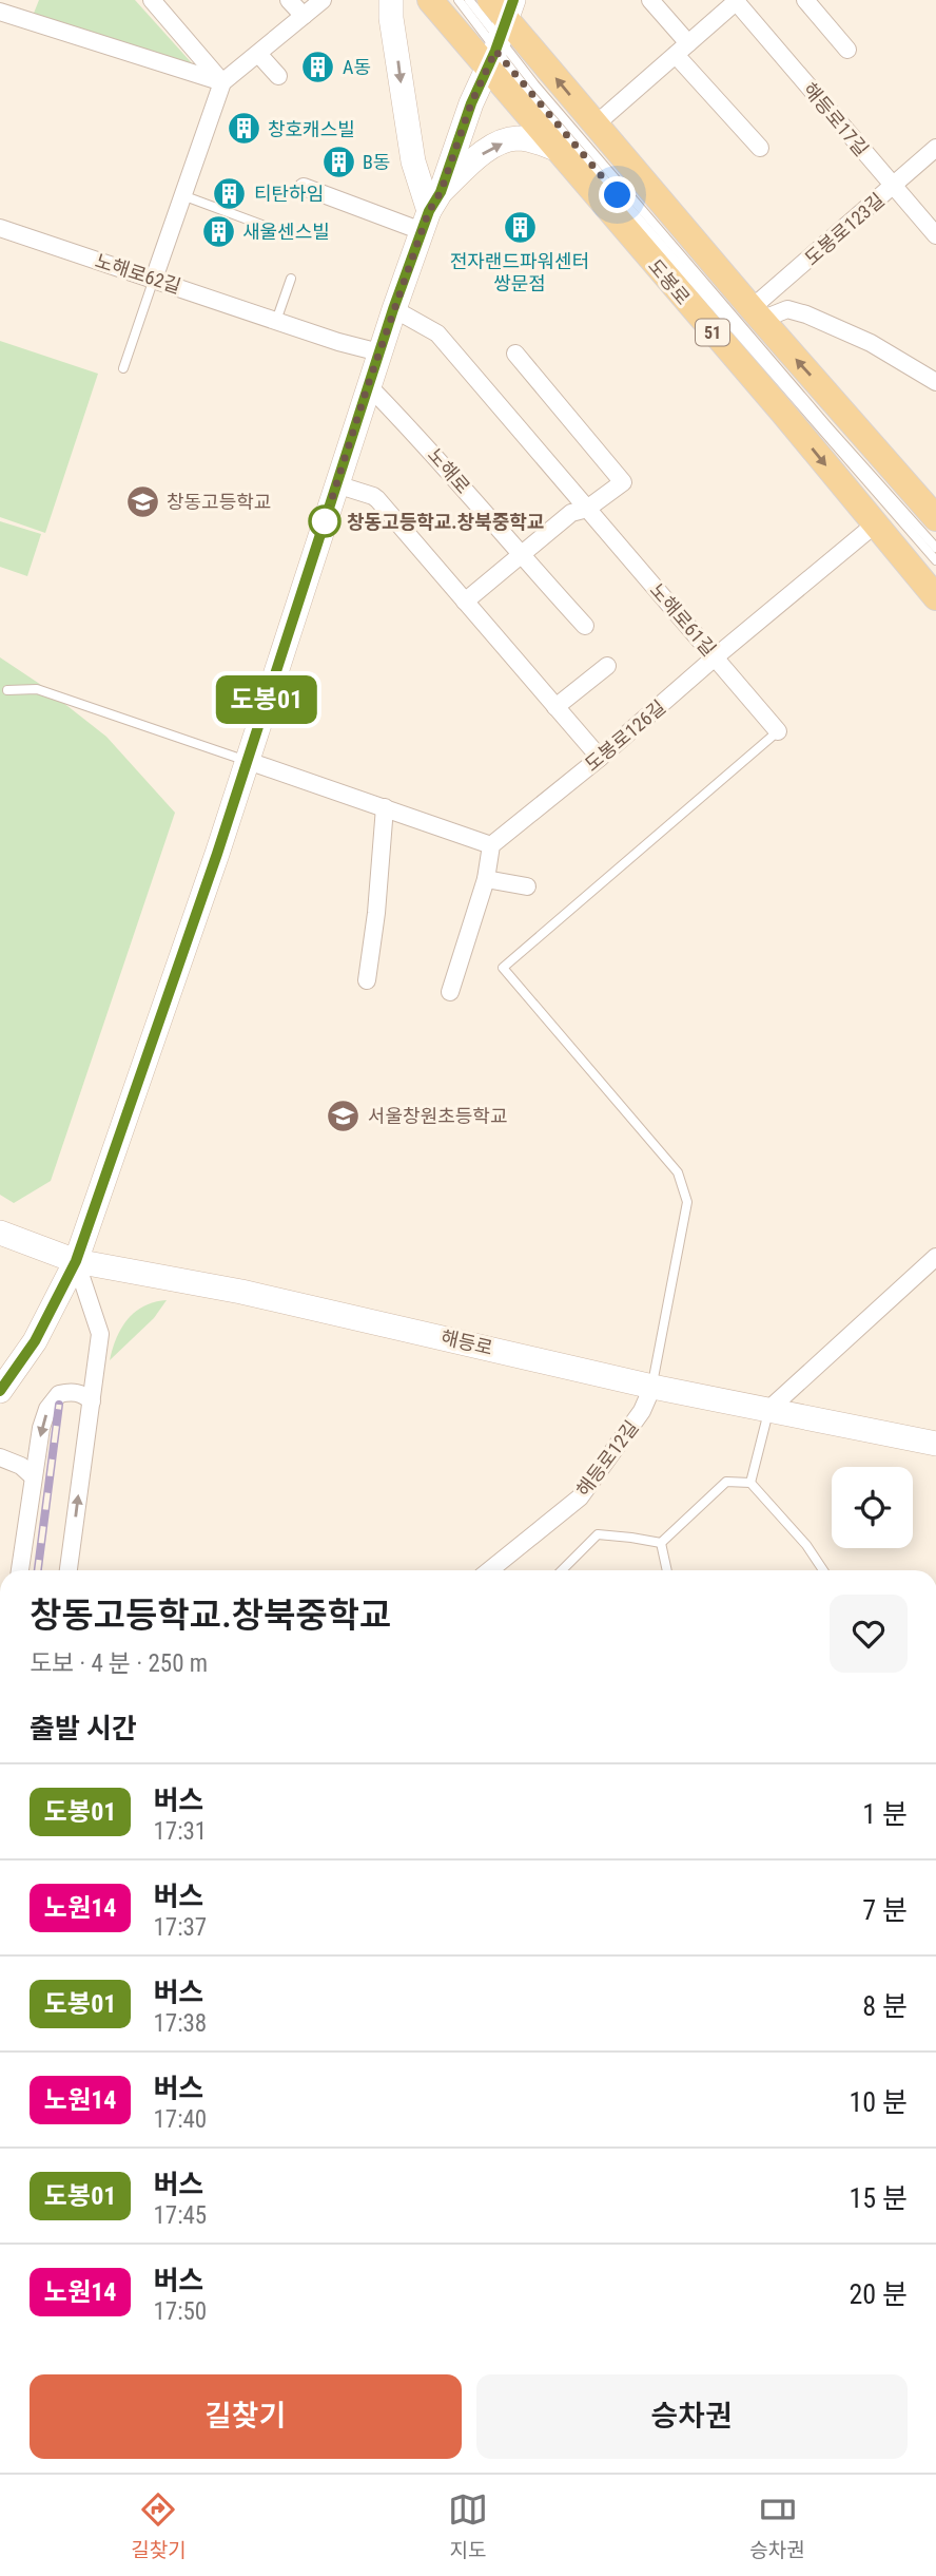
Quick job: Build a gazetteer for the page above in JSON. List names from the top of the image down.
{
  "streets": {
    "main road": ["도봉로", "51", "해등로"],
    "street": [
      "해등로17길",
      "도봉로123길",
      "노해로62길",
      "노해로",
      "노해로61길",
      "도봉로126길",
      "해등로12길"
    ]
  },
  "crossings": [
    ["해등로17길", "도봉로123길"],
    ["도봉로123길", "도봉로"],
    ["도봉로", "도봉로126길"],
    ["노해로61길", "도봉로126길"],
    ["해등로", "해등로12길"]
  ],
  "places": {
    "building": [
      "A동",
      "창호캐스빌",
      "B동",
      "티탄하임",
      "전자랜드파워센터 쌍문점",
      "새울센스빌"
    ],
    "school or university": ["창동고등학교", "서울창원초등학교"],
    "other": ["창동고등학교.창북중학교"]
  },
  "lines": ["bus line 도봉01"],
  "page": {
    "on_map": "도봉01",
    "heading": [
      ["창동고등학교.창북중학교", "도보 · 4 분 · 250 m"],
      "출발 시간"
    ],
    "list": [
      {
        "mark": "도봉01",
        "name": "버스",
        "note": "17:31",
        "value": "1 분"
      },
      {
        "mark": "노원14",
        "name": "버스",
        "note": "17:37",
        "value": "7 분"
      },
      {
        "mark": "도봉01",
        "name": "버스",
        "note": "17:38",
        "value": "8 분"
      },
      {
        "mark": "노원14",
        "name": "버스",
        "note": "17:40",
        "value": "10 분"
      },
      {
        "mark": "도봉01",
        "name": "버스",
        "note": "17:45",
        "value": "15 분"
      },
      {
        "mark": "노원14",
        "name": "버스",
        "note": "17:50",
        "value": "20 분"
      }
    ],
    "buttons": ["길찾기", "승차권"],
    "tabs": ["길찾기", "지도", "승차권"]
  }
}
